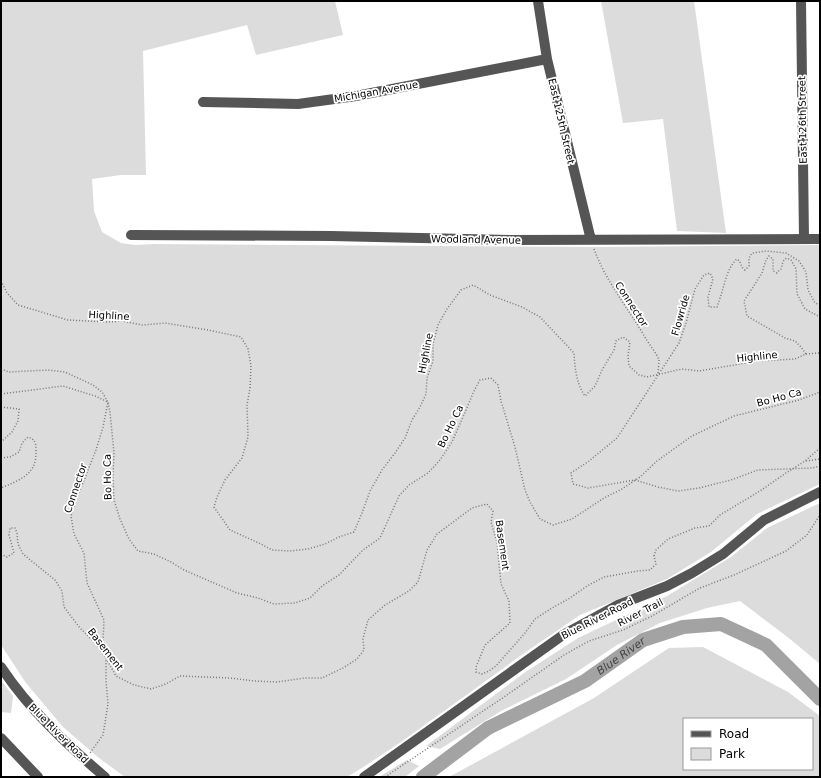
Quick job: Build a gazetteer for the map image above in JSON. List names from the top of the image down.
{
  "streets": {
    "street": [
      "Michigan Avenue",
      "East 126th Street",
      "East 125th Street",
      "Woodland Avenue",
      "Blue River Road"
    ],
    "path": [
      "Connector",
      "Highline",
      "Flowride",
      "Bo Ho Ca",
      "Basement",
      "River Trail"
    ]
  },
  "crossings": [
    ["Michigan Avenue", "East 125th Street"],
    ["East 126th Street", "Woodland Avenue"],
    ["East 125th Street", "Woodland Avenue"],
    ["East 125th Street", "Connector"],
    ["Woodland Avenue", "Connector"],
    ["Connector", "Highline"],
    ["Connector", "Flowride"],
    ["Connector", "Bo Ho Ca"],
    ["Connector", "Basement"],
    ["Connector", "Blue River Road"],
    ["Highline", "Flowride"]
  ],
  "water": ["Blue River"],
  "legend": ["Road", "Park"]
}
